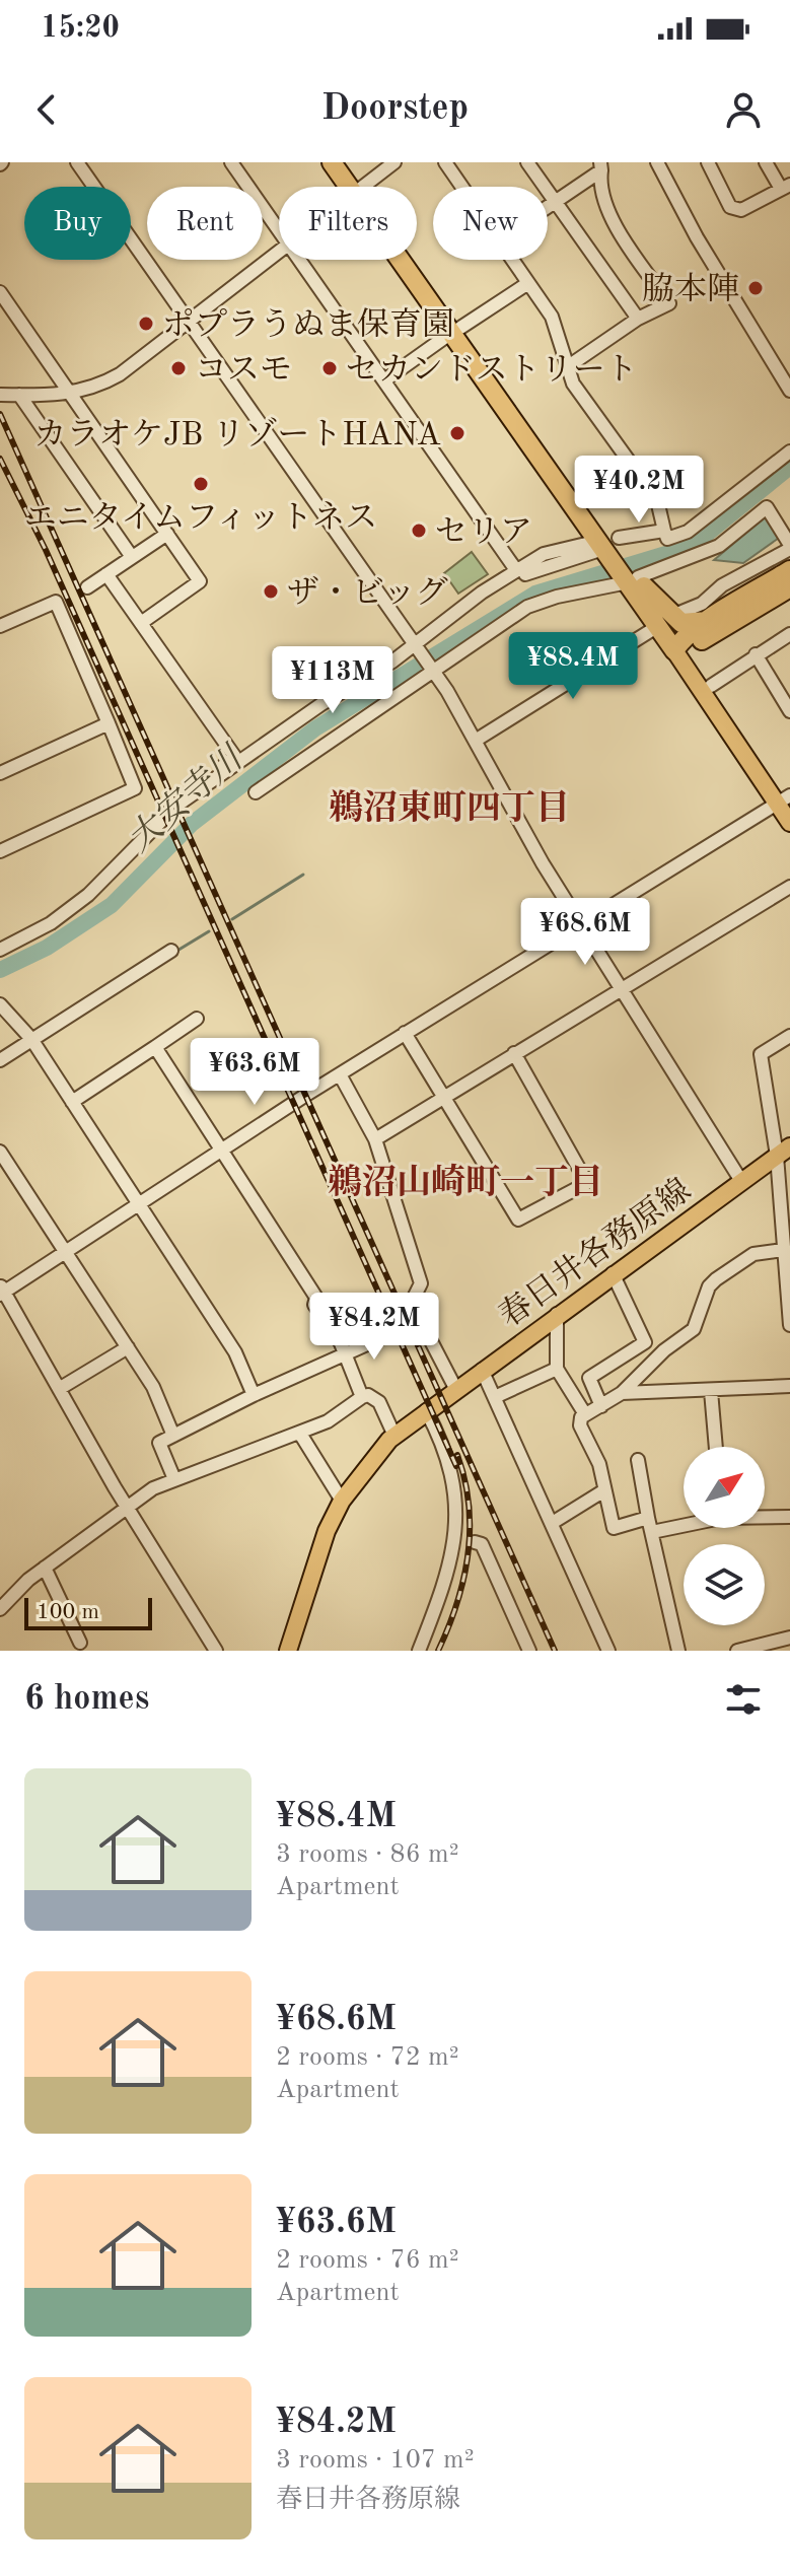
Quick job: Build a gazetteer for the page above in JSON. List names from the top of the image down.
{
  "streets": {
    "main road": ["春日井各務原線"]
  },
  "districts": ["鵜沼東町四丁目", "鵜沼山崎町一丁目"],
  "water": ["大安寺川"],
  "places": [
    "脇本陣",
    "ポプラうぬま保育園",
    "コスモ",
    "セカンドストリート",
    "カラオケJB リゾートHANA",
    "エニタイムフィットネス",
    "セリア",
    "ザ・ビッグ"
  ],
  "scale_bar": "100 m",
  "north": "top right",
  "page": {
    "status": "15:20",
    "header": "Doorstep",
    "chip": [
      "Buy",
      "Rent",
      "Filters",
      "New"
    ],
    "price": [
      "¥40.2M",
      "¥88.4M",
      "¥113M",
      "¥68.6M",
      "¥63.6M",
      "¥84.2M"
    ],
    "scale": "100 m",
    "heading": "6 homes",
    "list": [
      {
        "name": "¥88.4M",
        "note": "3 rooms · 86 m² · Apartment"
      },
      {
        "name": "¥68.6M",
        "note": "2 rooms · 72 m² · Apartment"
      },
      {
        "name": "¥63.6M",
        "note": "2 rooms · 76 m² · Apartment"
      },
      {
        "name": "¥84.2M",
        "note": "3 rooms · 107 m² · 春日井各務原線"
      }
    ]
  }
}
